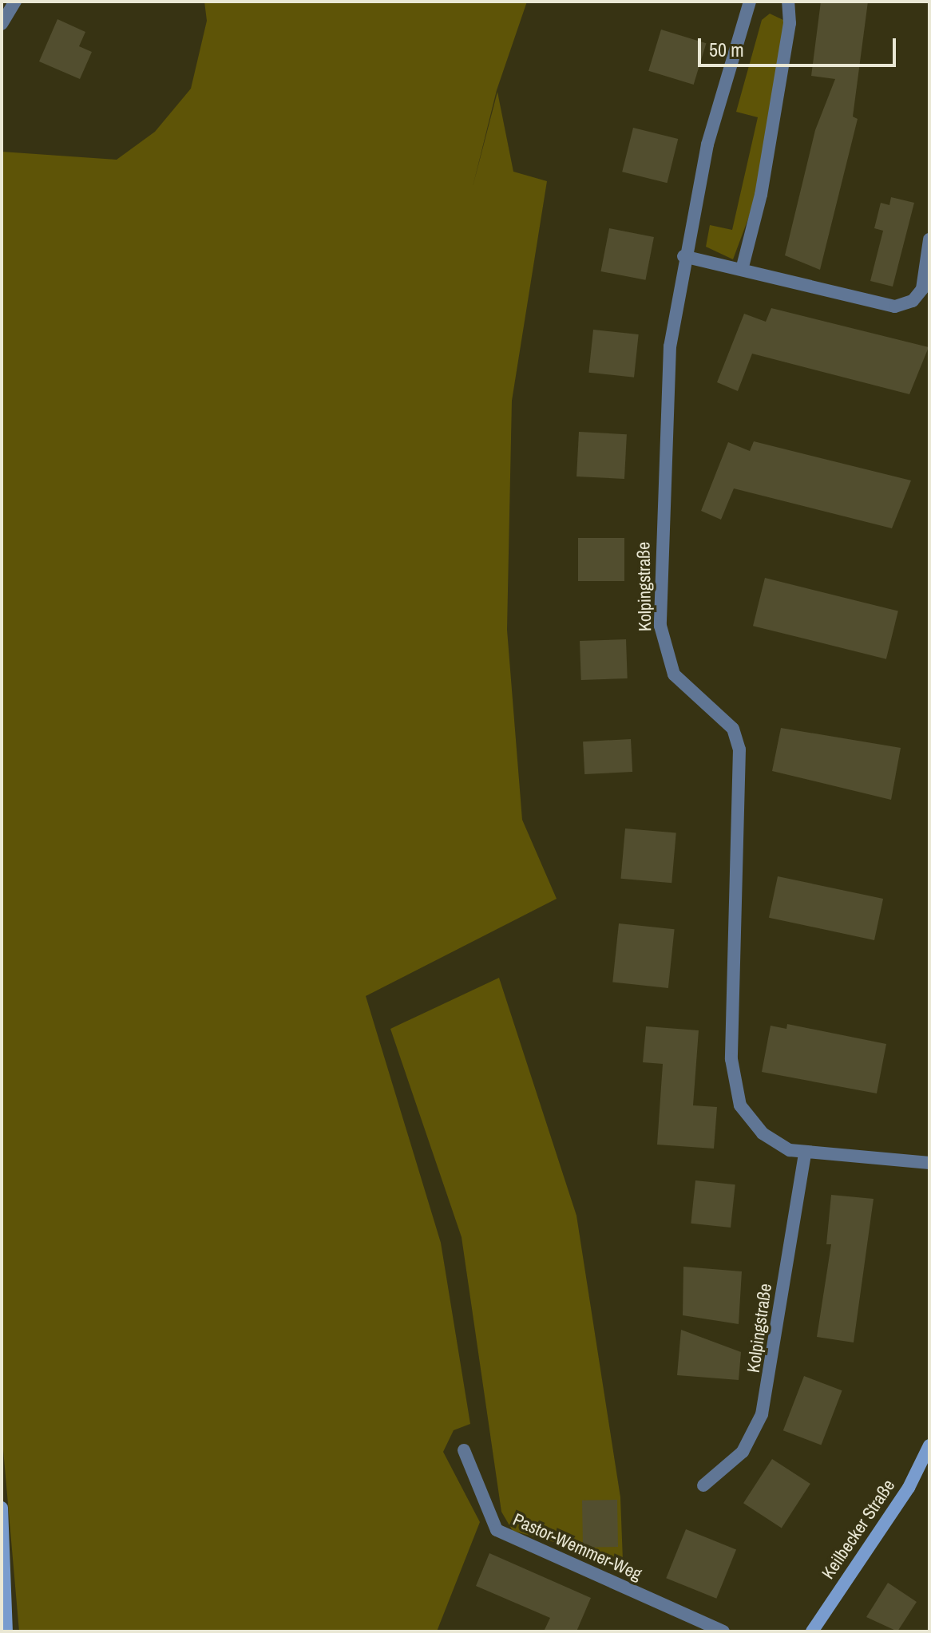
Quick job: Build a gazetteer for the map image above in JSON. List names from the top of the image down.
{
  "streets": {
    "main road": ["Keilbecker Straße"],
    "street": ["Kolpingstraße", "Pastor-Wemmer-Weg"]
  },
  "scale_bar": "50 m"
}
